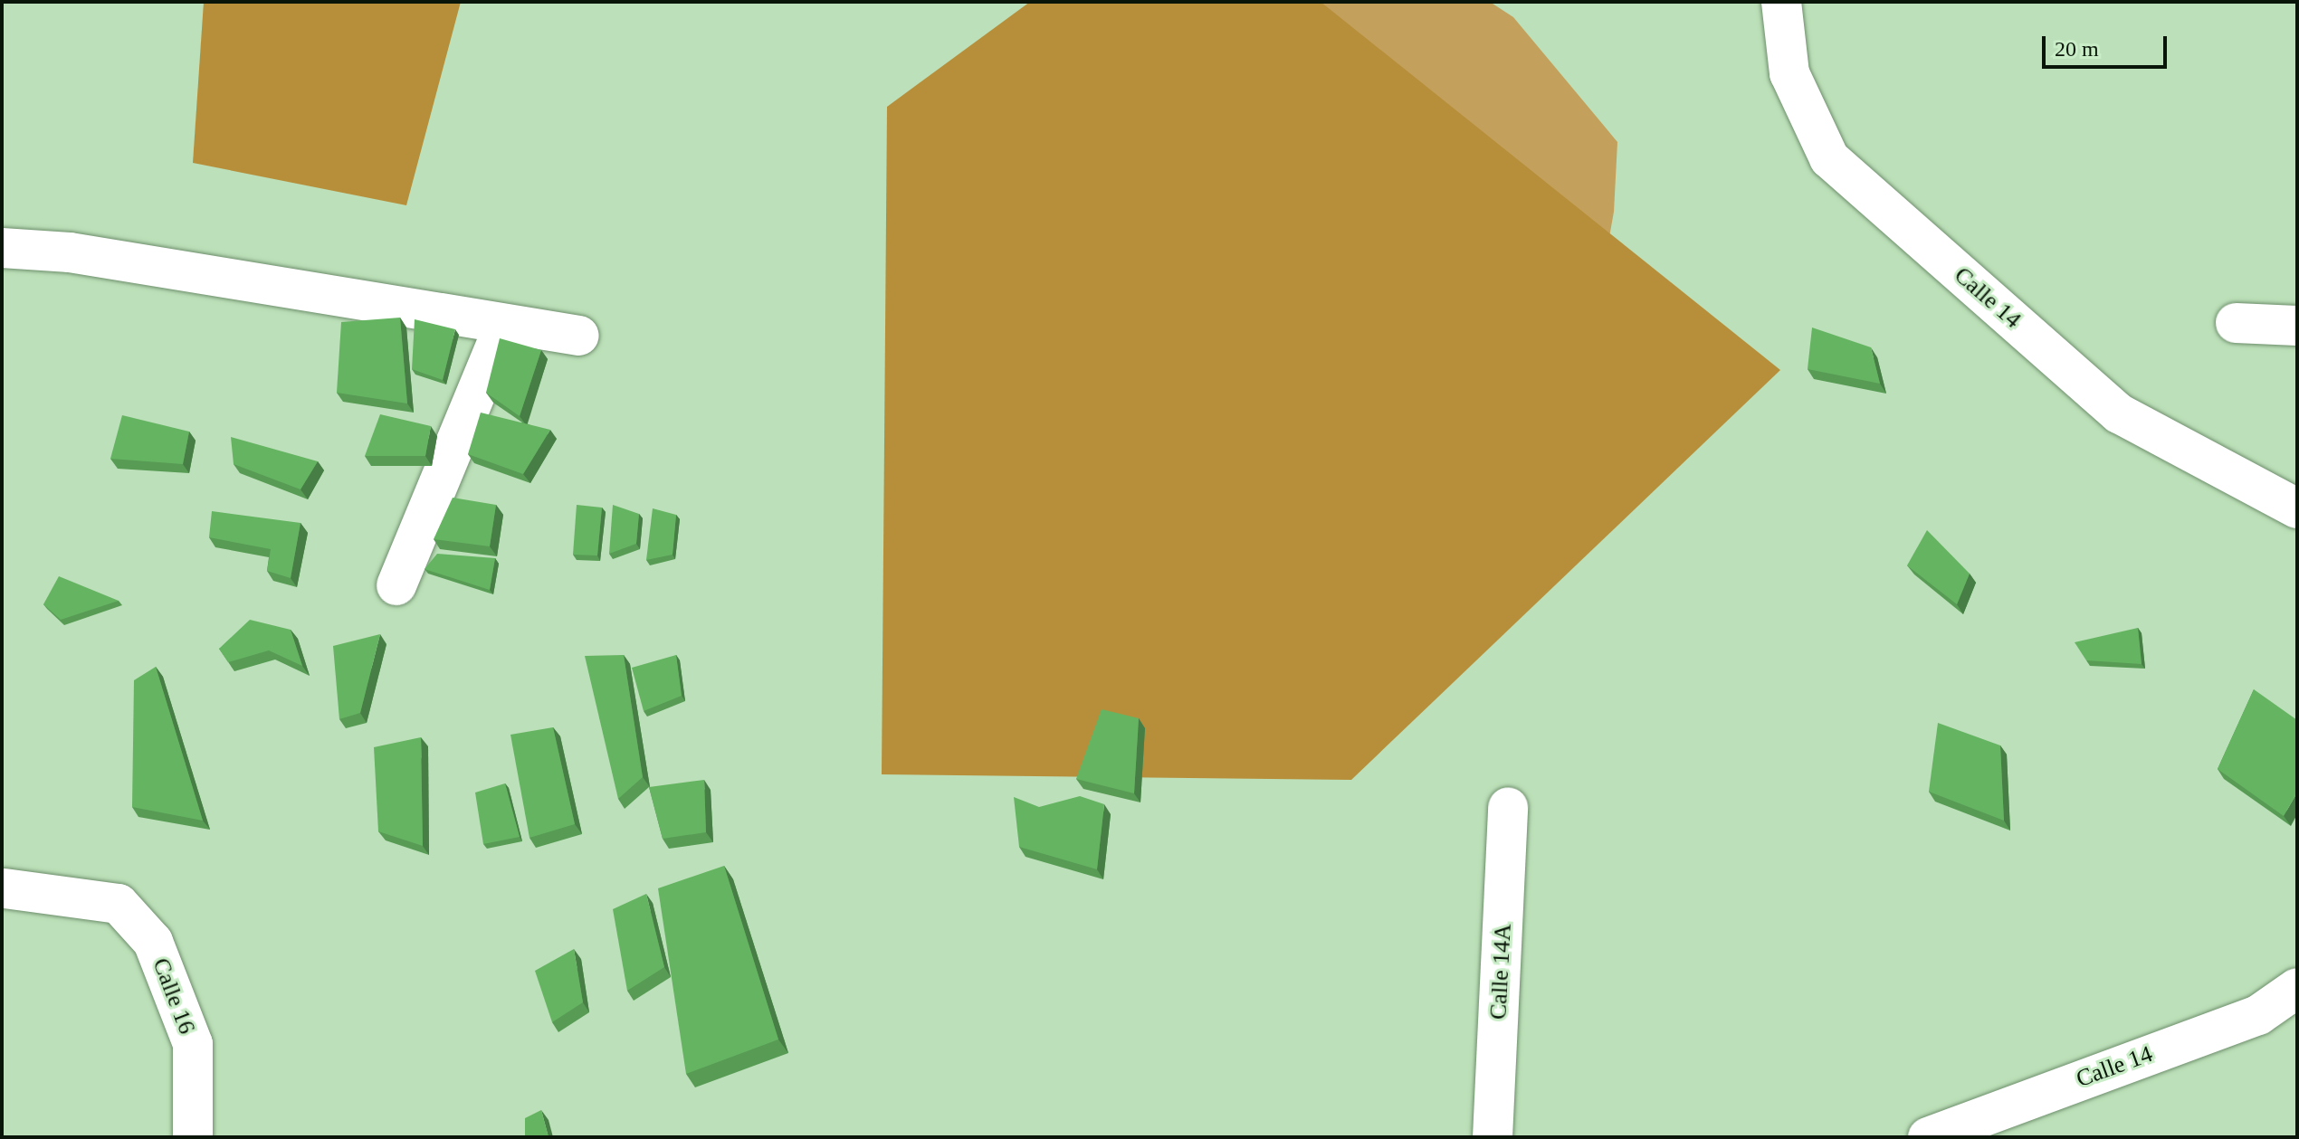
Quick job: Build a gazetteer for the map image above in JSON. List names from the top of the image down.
{
  "streets": {
    "street": ["Calle 14", "Calle 14A", "Calle 16"]
  },
  "scale_bar": "20 m"
}
